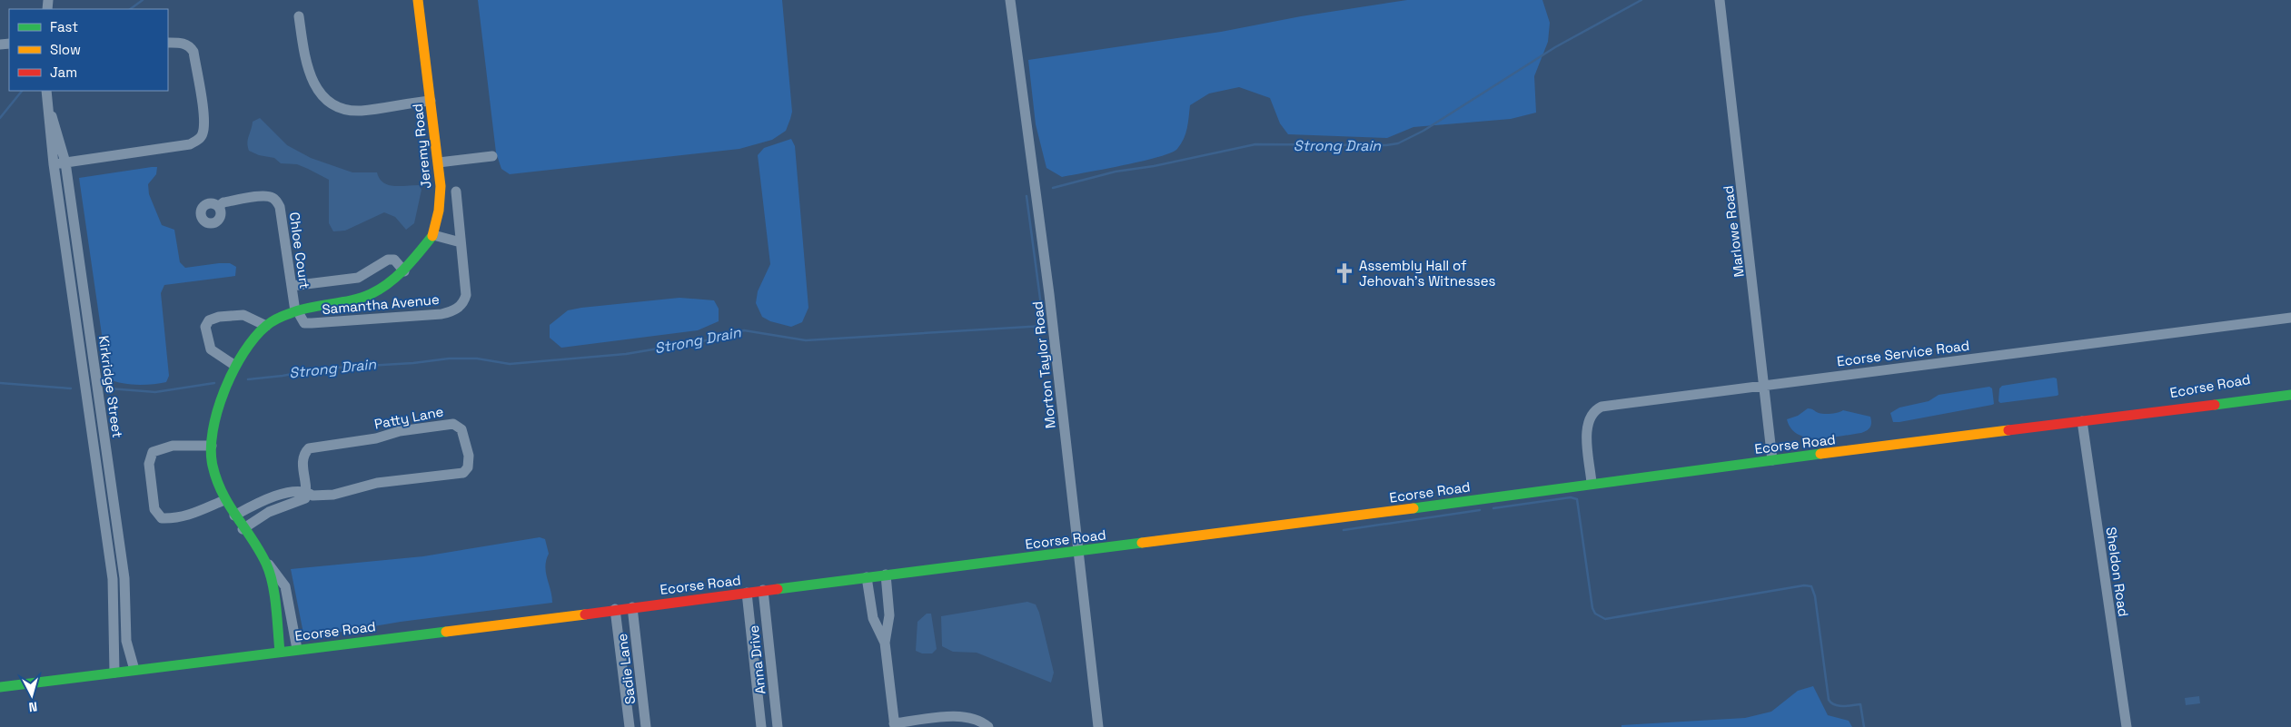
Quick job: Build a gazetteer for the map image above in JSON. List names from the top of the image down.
{
  "streets": {
    "main road": ["Jeremy Road", "Ecorse Road"],
    "street": [
      "Marlowe Road",
      "Chloe Court",
      "Samantha Avenue",
      "Ecorse Service Road",
      "Morton Taylor Road",
      "Kirkridge Street",
      "Patty Lane",
      "Sheldon Road",
      "Anna Drive",
      "Sadie Lane"
    ]
  },
  "crossings": [
    ["Jeremy Road", "Chloe Court"],
    ["Jeremy Road", "Samantha Avenue"],
    ["Jeremy Road", "Ecorse Road"],
    ["Jeremy Road", "Patty Lane"],
    ["Marlowe Road", "Ecorse Service Road"],
    ["Marlowe Road", "Ecorse Road"],
    ["Chloe Court", "Samantha Avenue"],
    ["Ecorse Service Road", "Ecorse Road"],
    ["Morton Taylor Road", "Ecorse Road"],
    ["Ecorse Road", "Kirkridge Street"],
    ["Ecorse Road", "Sheldon Road"],
    ["Ecorse Road", "Anna Drive"],
    ["Ecorse Road", "Sadie Lane"]
  ],
  "water": ["Strong Drain"],
  "places": {
    "church": ["Assembly Hall of Jehovah's Witnesses"]
  },
  "legend": ["Fast", "Slow", "Jam"],
  "north": "bottom"
}
